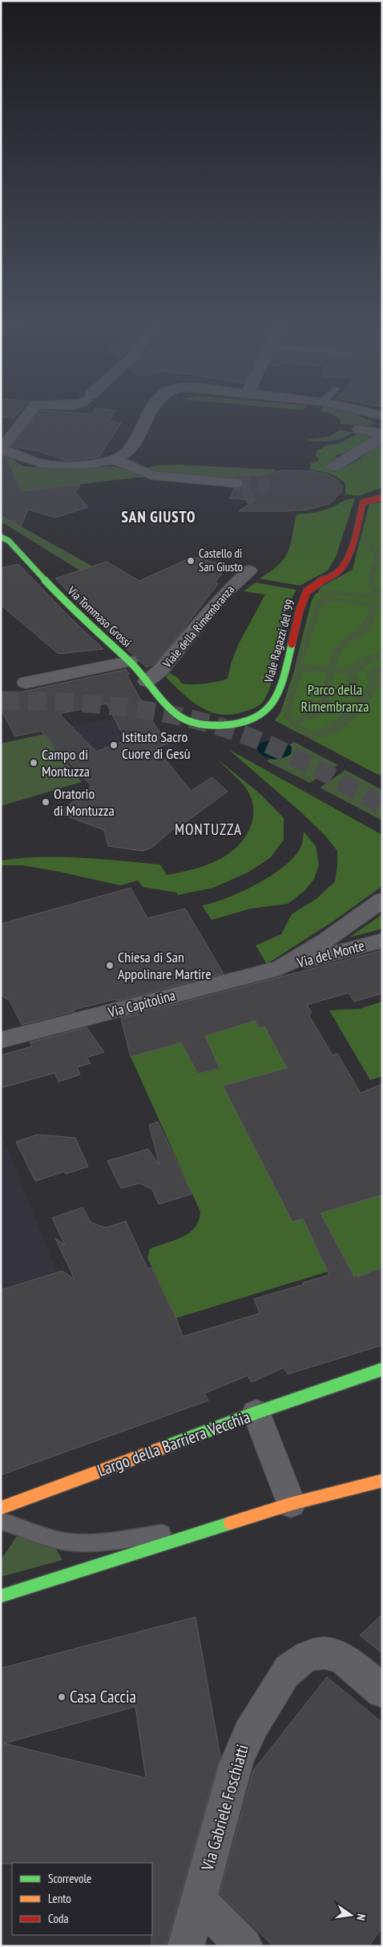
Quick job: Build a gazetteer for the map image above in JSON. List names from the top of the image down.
{
  "streets": {
    "street": [
      "Via Tommaso Grossi",
      "Viale della Rimembranza",
      "Viale Ragazzi del '99",
      "Via del Monte",
      "Via Capitolina",
      "Largo della Barriera Vecchia",
      "Via Gabriele Foschiatti"
    ]
  },
  "crossings": [
    ["Via Tommaso Grossi", "Viale della Rimembranza"],
    ["Via Tommaso Grossi", "Viale Ragazzi del '99"],
    ["Via del Monte", "Via Capitolina"]
  ],
  "districts": ["SAN GIUSTO", "MONTUZZA"],
  "parks": ["Parco della Rimembranza"],
  "places": [
    "Castello di San Giusto",
    "Istituto Sacro Cuore di Gesù",
    "Campo di Montuzza",
    "Oratorio di Montuzza",
    "Chiesa di San Appolinare Martire",
    "Casa Caccia"
  ],
  "legend": ["Scorrevole", "Lento", "Coda"],
  "north": "right"
}
